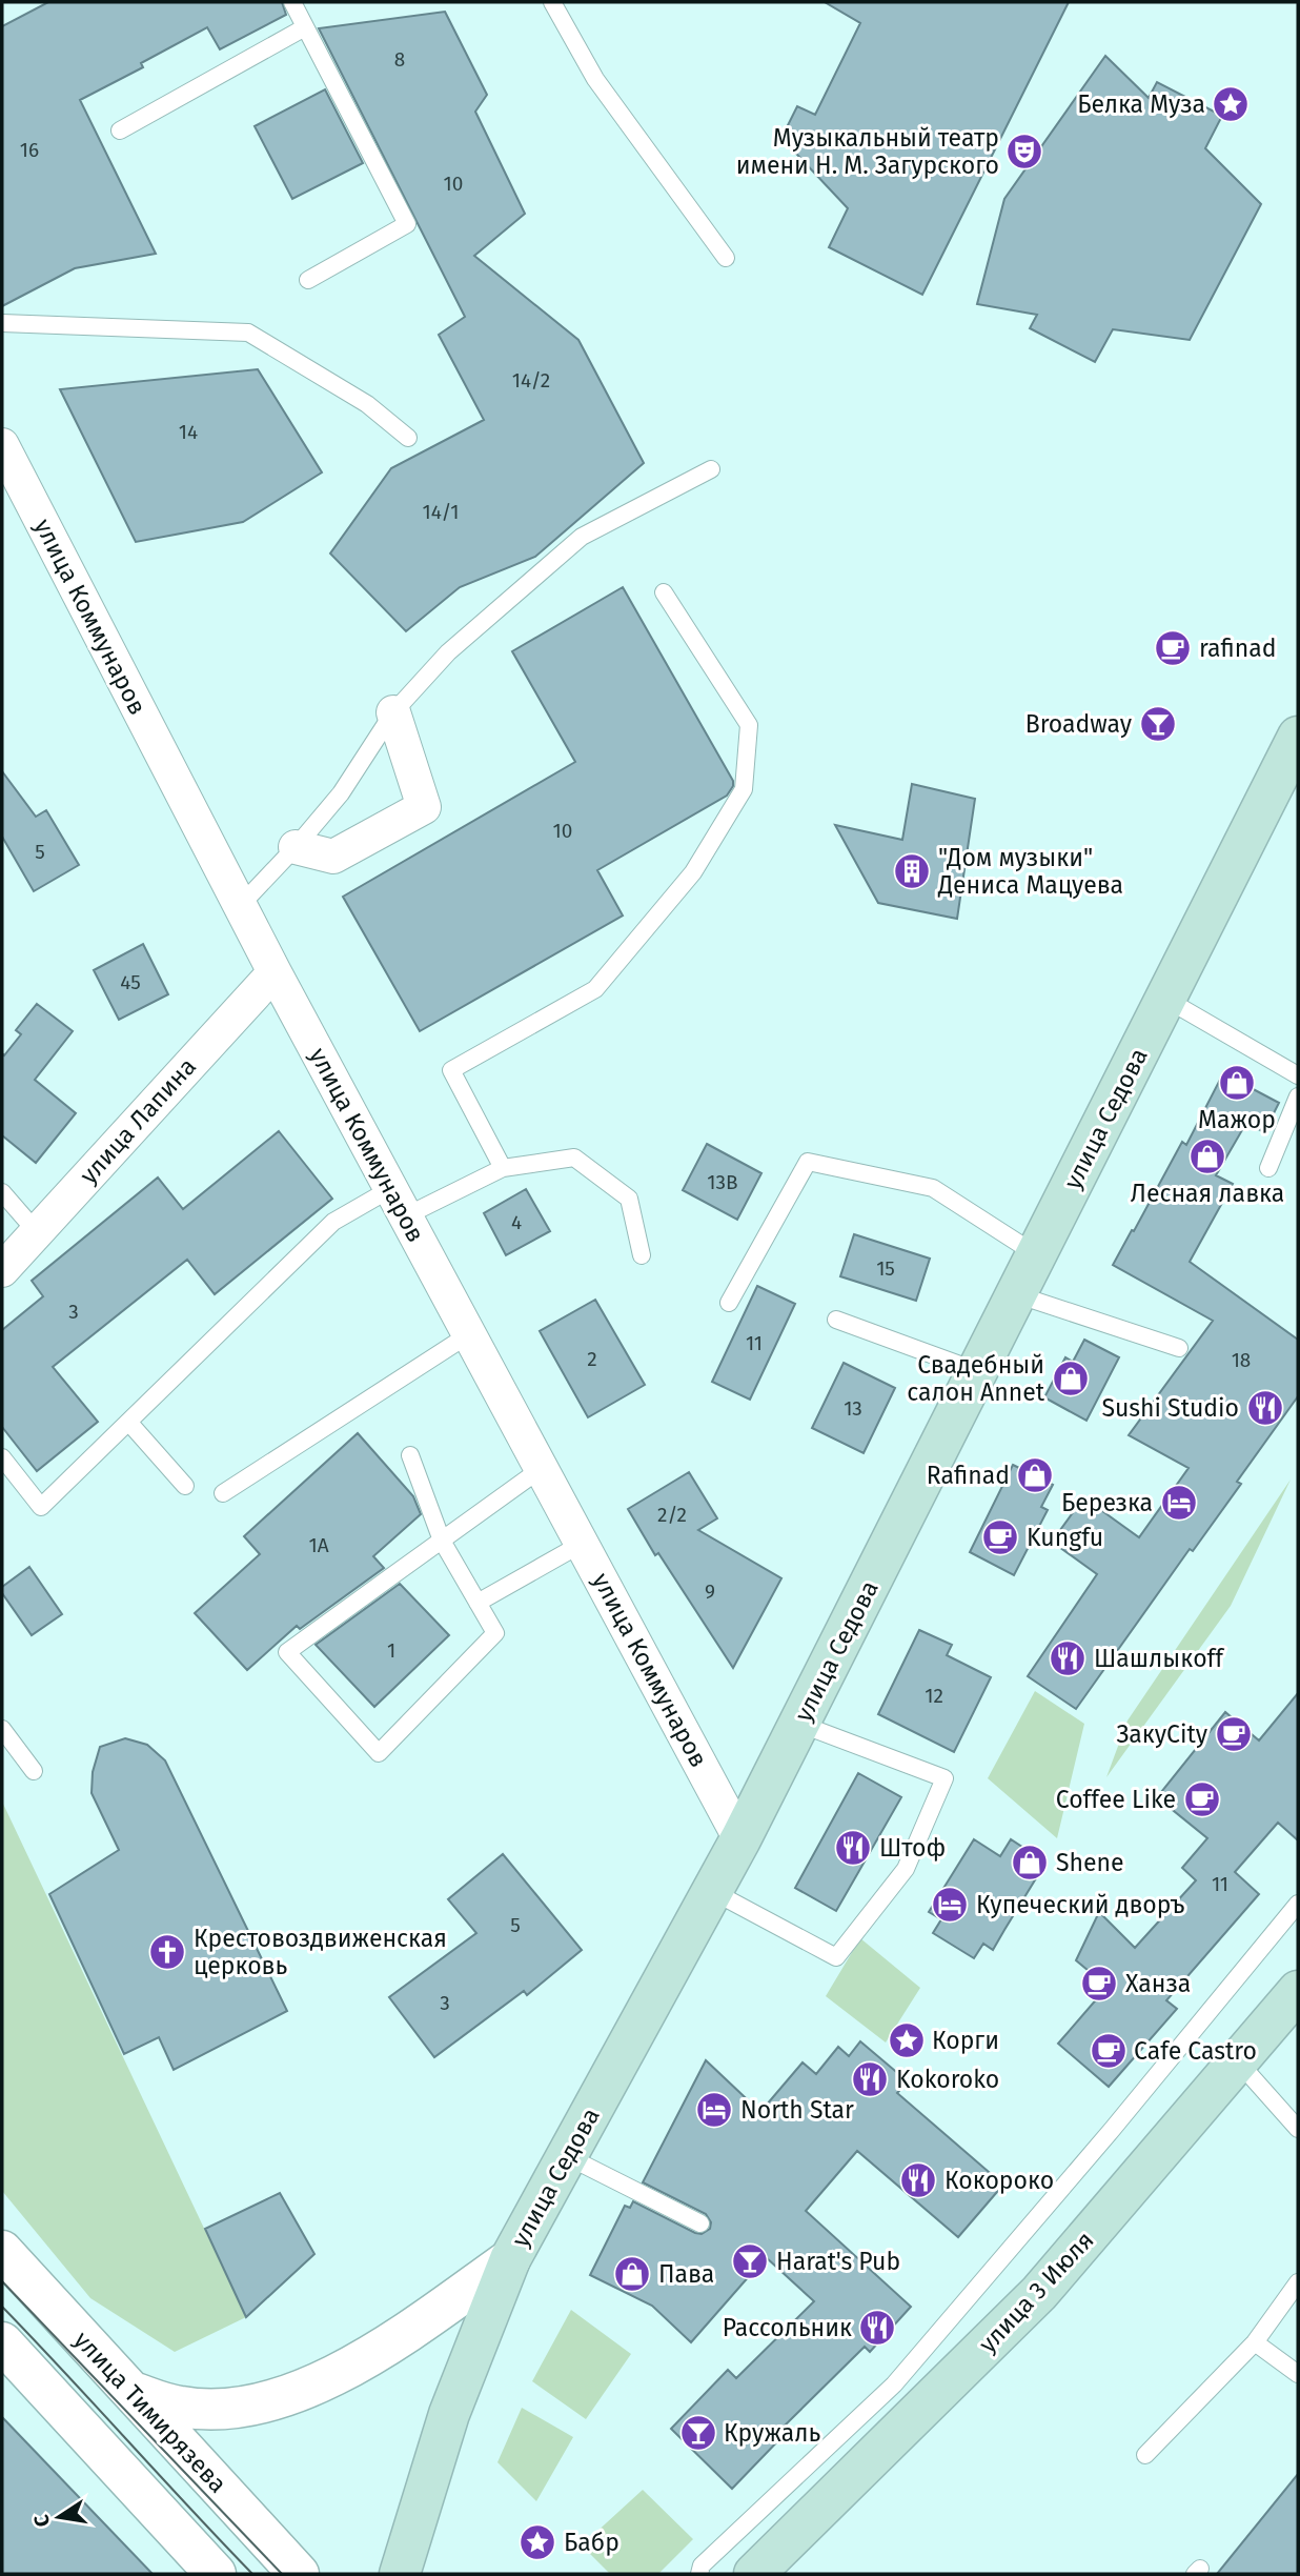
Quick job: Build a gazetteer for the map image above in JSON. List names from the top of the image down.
{
  "streets": {
    "main road": ["улица Седова", "улица 3 Июля"],
    "street": ["улица Коммунаров", "улица Лапина", "улица Тимирязева"]
  },
  "crossings": [
    ["улица Коммунаров", "улица Седова"],
    ["улица Коммунаров", "улица Лапина"]
  ],
  "places": {
    "place": ["Белка Муза", "Корги", "Бабр"],
    "theatre": ["Музыкальный театр имени Н. М. Загурского"],
    "cafe": [
      "rafinad",
      "Kungfu",
      "ЗакуCity",
      "Coffee Like",
      "Ханза",
      "Cafe Castro"
    ],
    "bar": ["Broadway", "Harat's Pub", "Кружаль"],
    "building": ["\"Дом музыки\" Дениса Мацуева"],
    "shop": [
      "Мажор",
      "Лесная лавка",
      "Свадебный салон Annet",
      "Rafinad",
      "Shene",
      "Пава"
    ],
    "restaurant": [
      "Sushi Studio",
      "Шашлыкoff",
      "Штоф",
      "Kokoroko",
      "Кокороко",
      "Рассольник"
    ],
    "hotel": ["Березка", "Купеческий дворъ", "North Star"],
    "church": ["Крестовоздвиженская церковь"]
  },
  "house_numbers": [
    "8",
    "16",
    "10",
    "14/2",
    "14",
    "14/1",
    "10",
    "5",
    "45",
    "13В",
    "4",
    "15",
    "3",
    "11",
    "2",
    "18",
    "13",
    "2/2",
    "1А",
    "9",
    "1",
    "12",
    "11",
    "5",
    "3"
  ],
  "north": "left"
}
